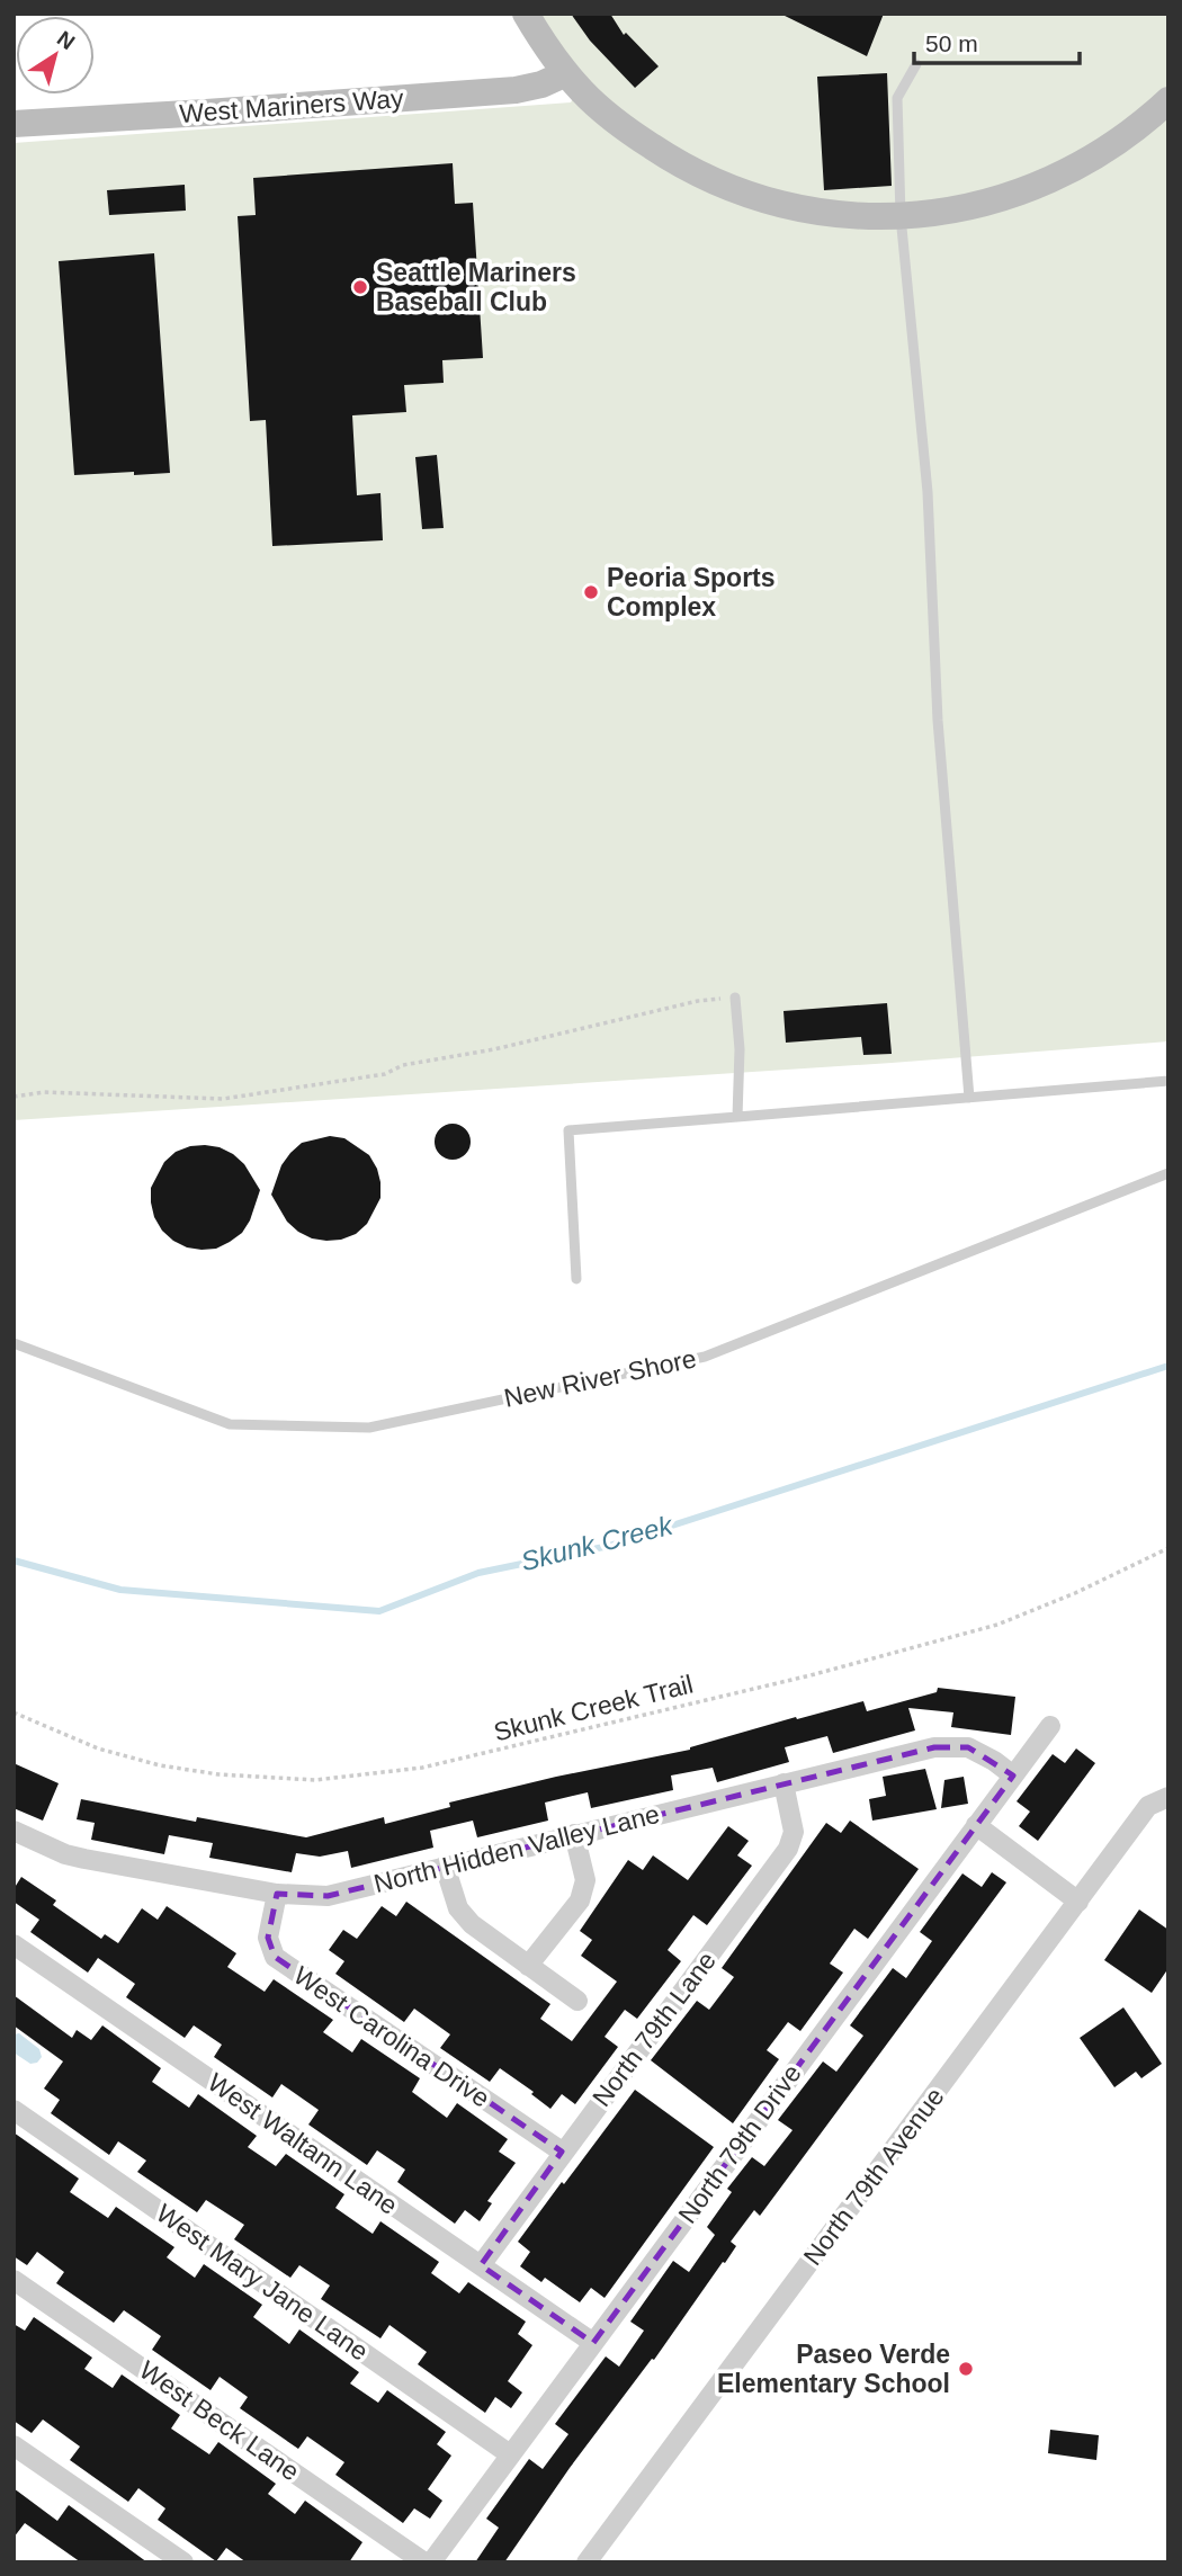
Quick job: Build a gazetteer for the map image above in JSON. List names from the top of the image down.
{
  "streets": {
    "street": [
      "West Mariners Way",
      "North Hidden Valley Lane",
      "North 79th Lane",
      "West Carolina Drive",
      "West Waltann Lane",
      "North 79th Drive",
      "North 79th Avenue",
      "West Mary Jane Lane",
      "West Beck Lane"
    ],
    "lane": ["New River Shore"],
    "path": ["Skunk Creek Trail"]
  },
  "crossings": [
    ["North Hidden Valley Lane", "North 79th Lane"],
    ["North Hidden Valley Lane", "West Carolina Drive"],
    ["North Hidden Valley Lane", "North 79th Drive"],
    ["North 79th Lane", "West Carolina Drive"],
    ["North 79th Lane", "West Waltann Lane"],
    ["West Waltann Lane", "North 79th Drive"],
    ["North 79th Drive", "West Mary Jane Lane"]
  ],
  "water": ["Skunk Creek"],
  "places": ["Seattle Mariners Baseball Club", "Peoria Sports Complex", "Paseo Verde Elementary School"],
  "scale_bar": "50 m",
  "north": "top right"
}
